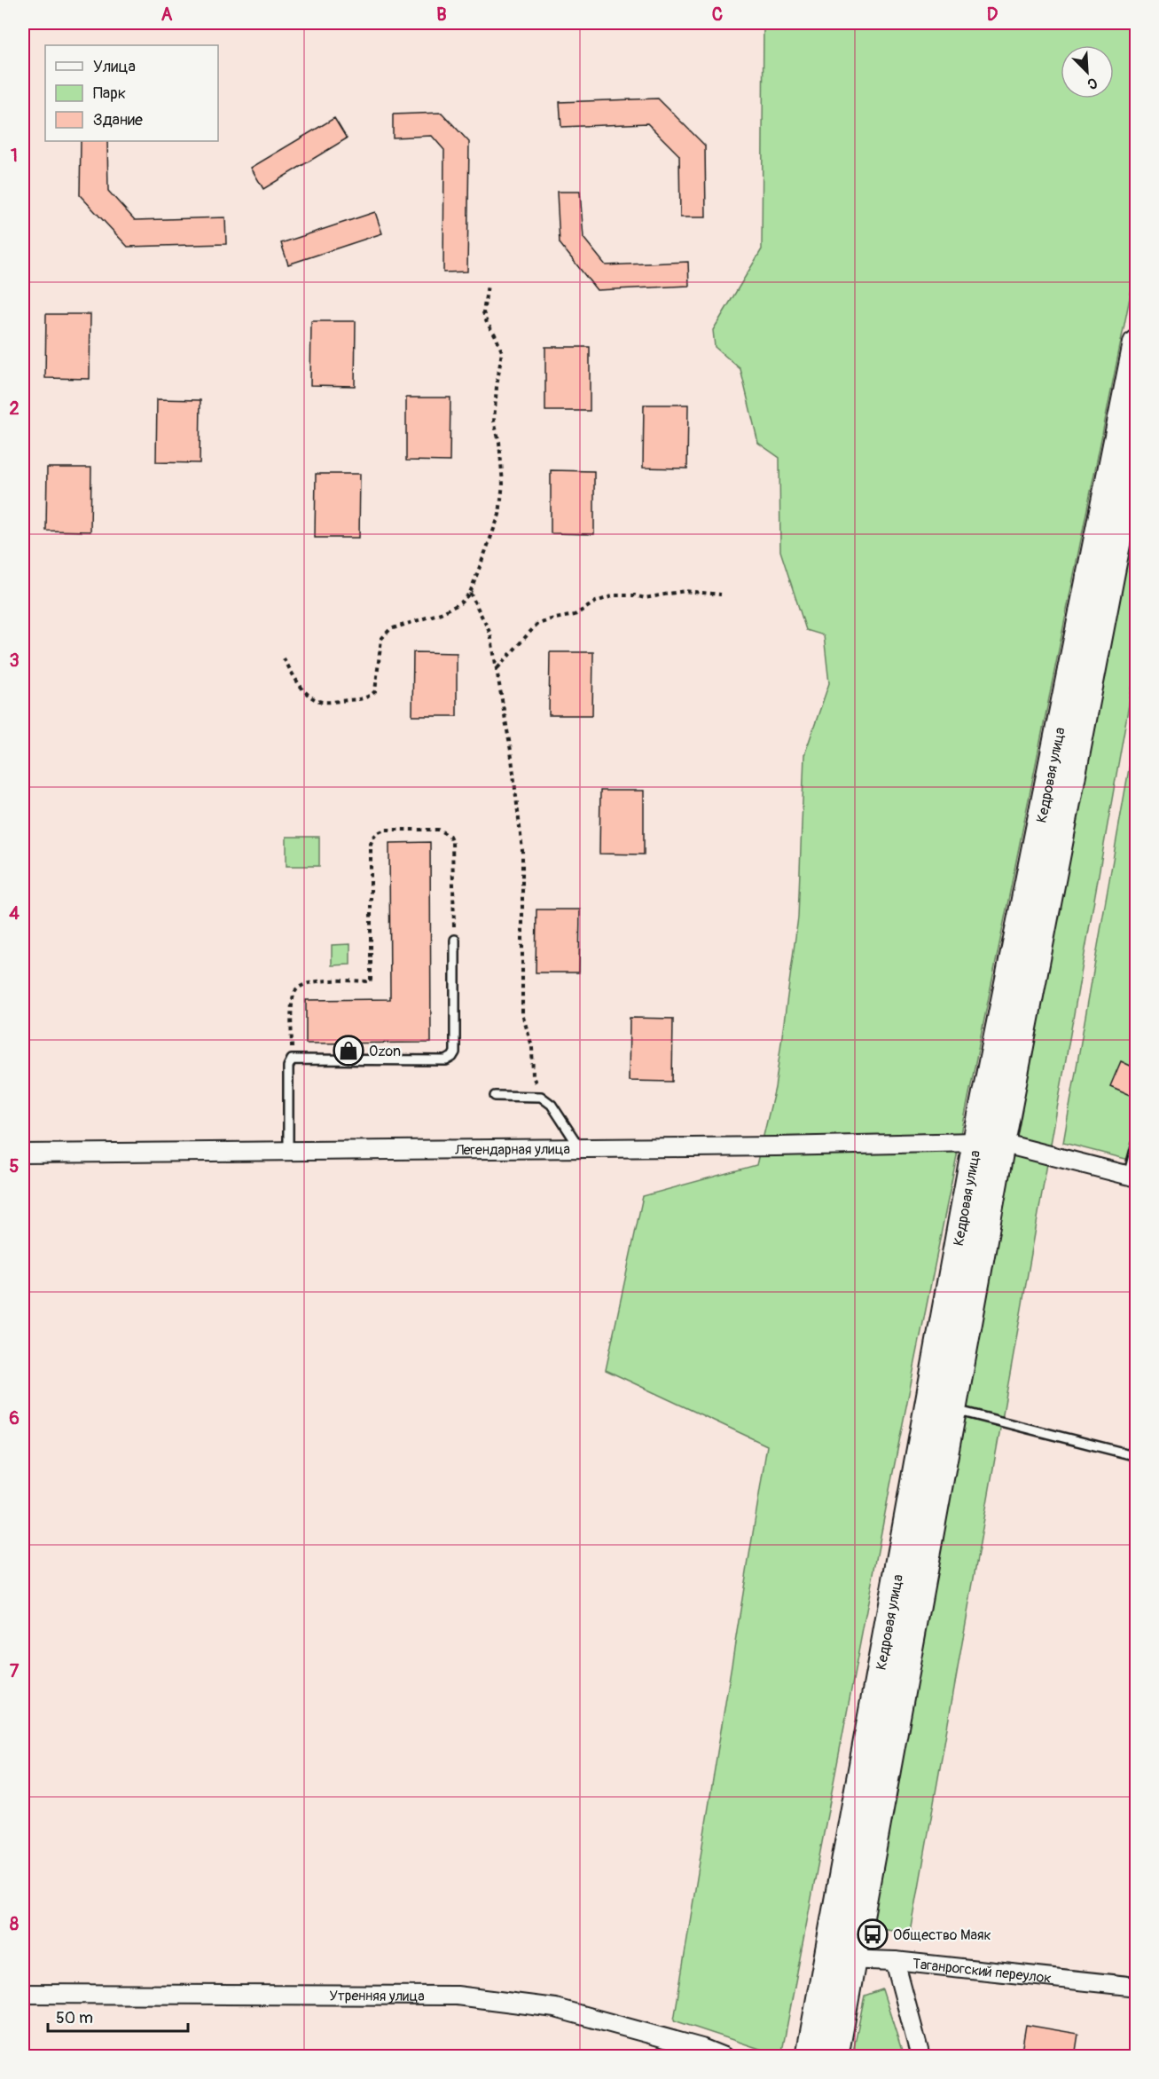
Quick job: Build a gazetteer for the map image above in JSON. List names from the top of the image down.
{
  "streets": {
    "main road": ["Кедровая улица"],
    "street": ["Легендарная улица", "Таганрогский переулок", "Утренняя улица"]
  },
  "crossings": [
    ["Кедровая улица", "Легендарная улица"],
    ["Кедровая улица", "Таганрогский переулок"]
  ],
  "places": {
    "shop": ["Ozon"],
    "bus stop": ["Общество Маяк"]
  },
  "legend": ["Улица", "Парк", "Здание"],
  "scale_bar": "50 m",
  "north": "bottom right",
  "grid": {
    "columns": [
      "A",
      "B",
      "C",
      "D"
    ],
    "rows": [
      "1",
      "2",
      "3",
      "4",
      "5",
      "6",
      "7",
      "8"
    ]
  }
}
